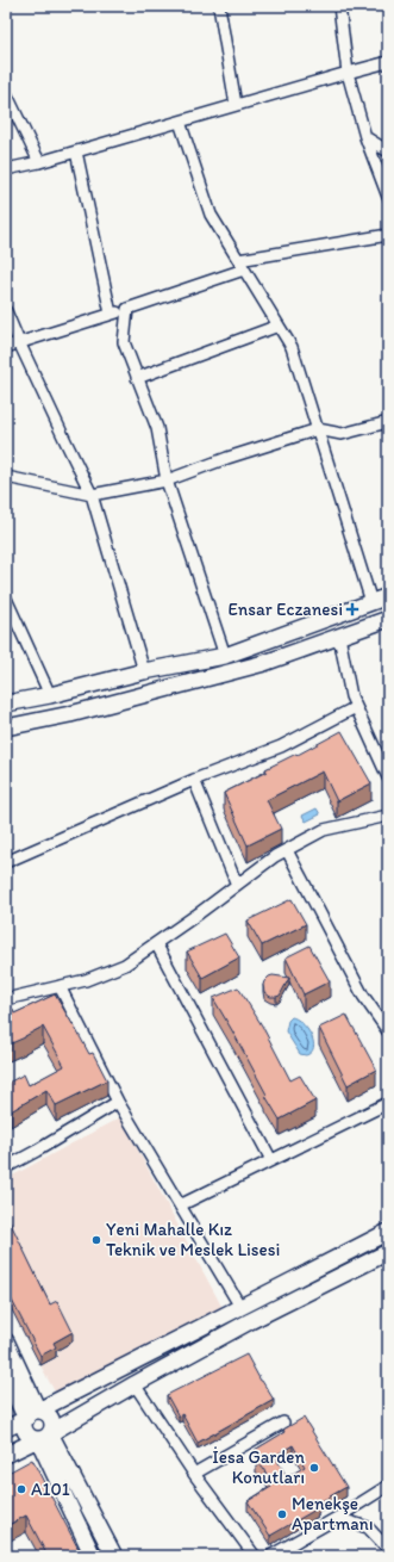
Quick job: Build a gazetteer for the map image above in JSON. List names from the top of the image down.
{
  "places": {
    "health": ["Ensar Eczanesi"],
    "other": [
      "Yeni Mahalle Kız Teknik ve Meslek Lisesi",
      "İesa Garden Konutları",
      "A101",
      "Menekşe Apartmanı"
    ]
  }
}
